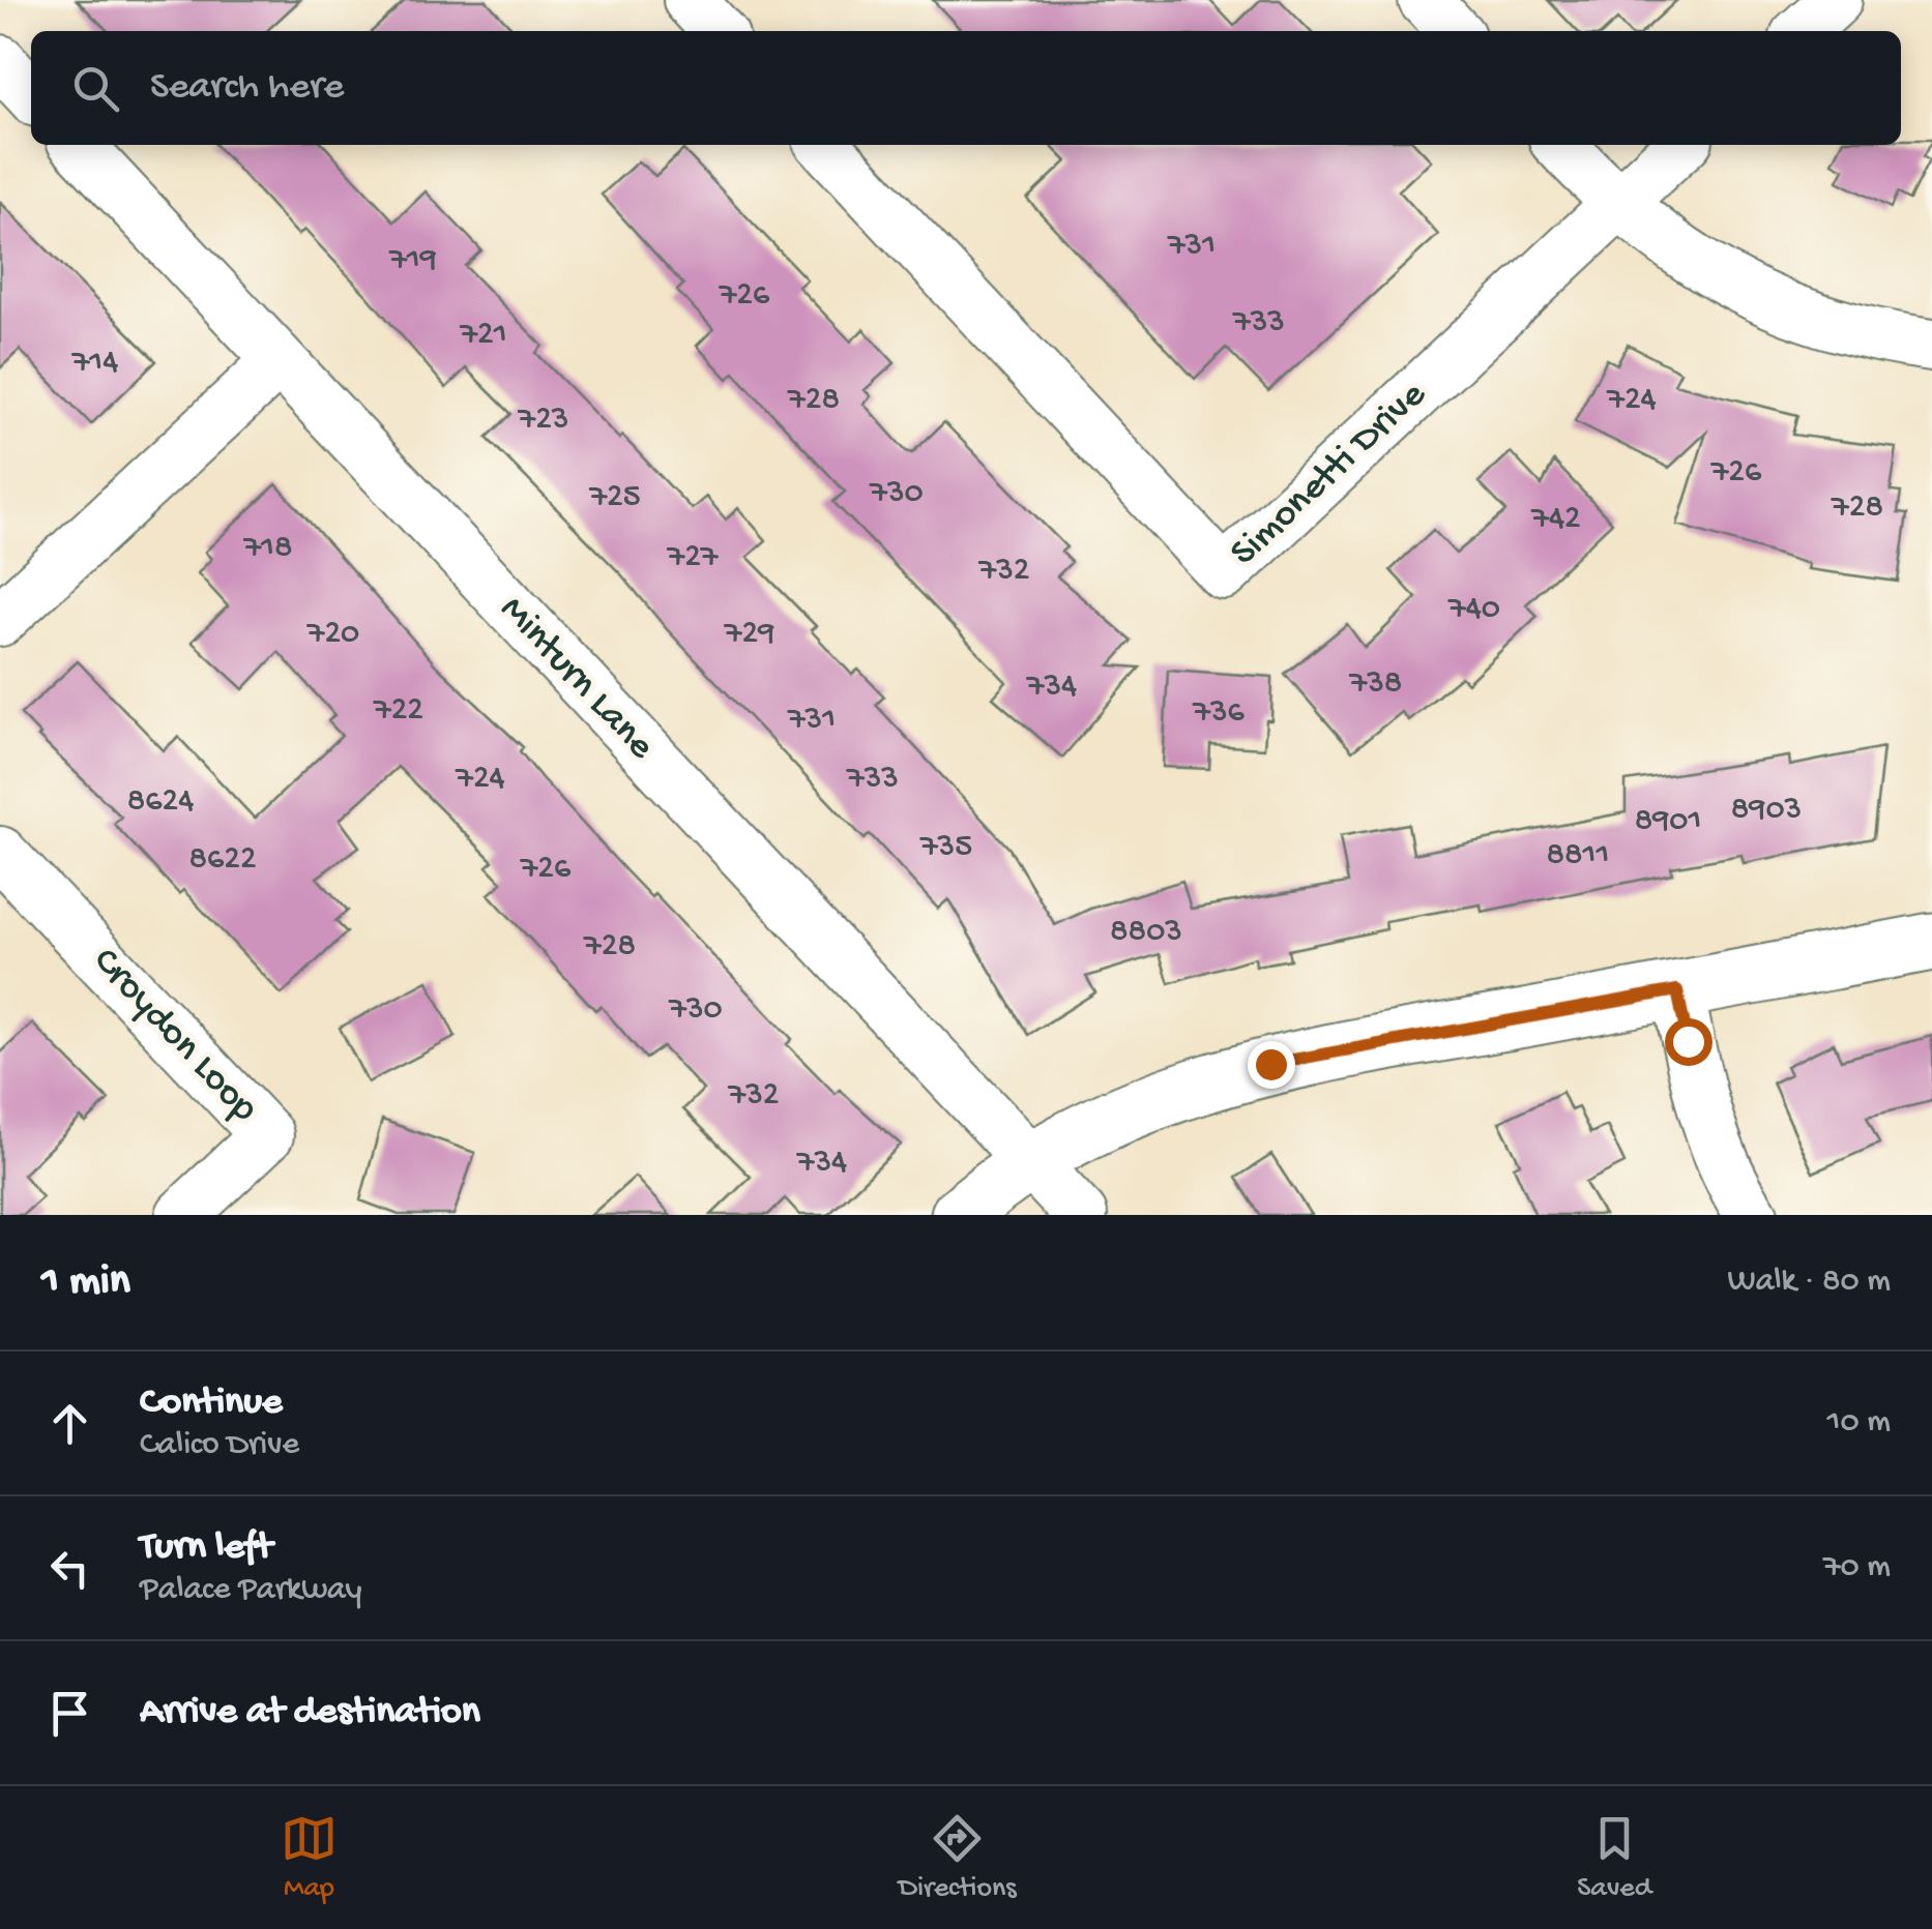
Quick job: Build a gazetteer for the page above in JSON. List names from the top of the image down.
{
  "streets": {
    "street": ["Simonetti Drive", "Minturn Lane", "Croydon Loop"]
  },
  "house_numbers": [
    "731",
    "719",
    "726",
    "733",
    "721",
    "714",
    "728",
    "724",
    "723",
    "726",
    "730",
    "725",
    "728",
    "742",
    "718",
    "727",
    "732",
    "740",
    "720",
    "729",
    "738",
    "734",
    "722",
    "736",
    "731",
    "724",
    "733",
    "8624",
    "8903",
    "8901",
    "735",
    "8811",
    "8622",
    "726",
    "8803",
    "728",
    "730",
    "732",
    "734"
  ],
  "page": {
    "search": "Search here",
    "heading": ["1 min", "Walk · 80 m"],
    "list": [
      ["Continue", "Calico Drive", "10 m"],
      ["Turn left", "Palace Parkway", "70 m"],
      "Arrive at destination"
    ],
    "nav": ["Map", "Directions", "Saved"]
  }
}
